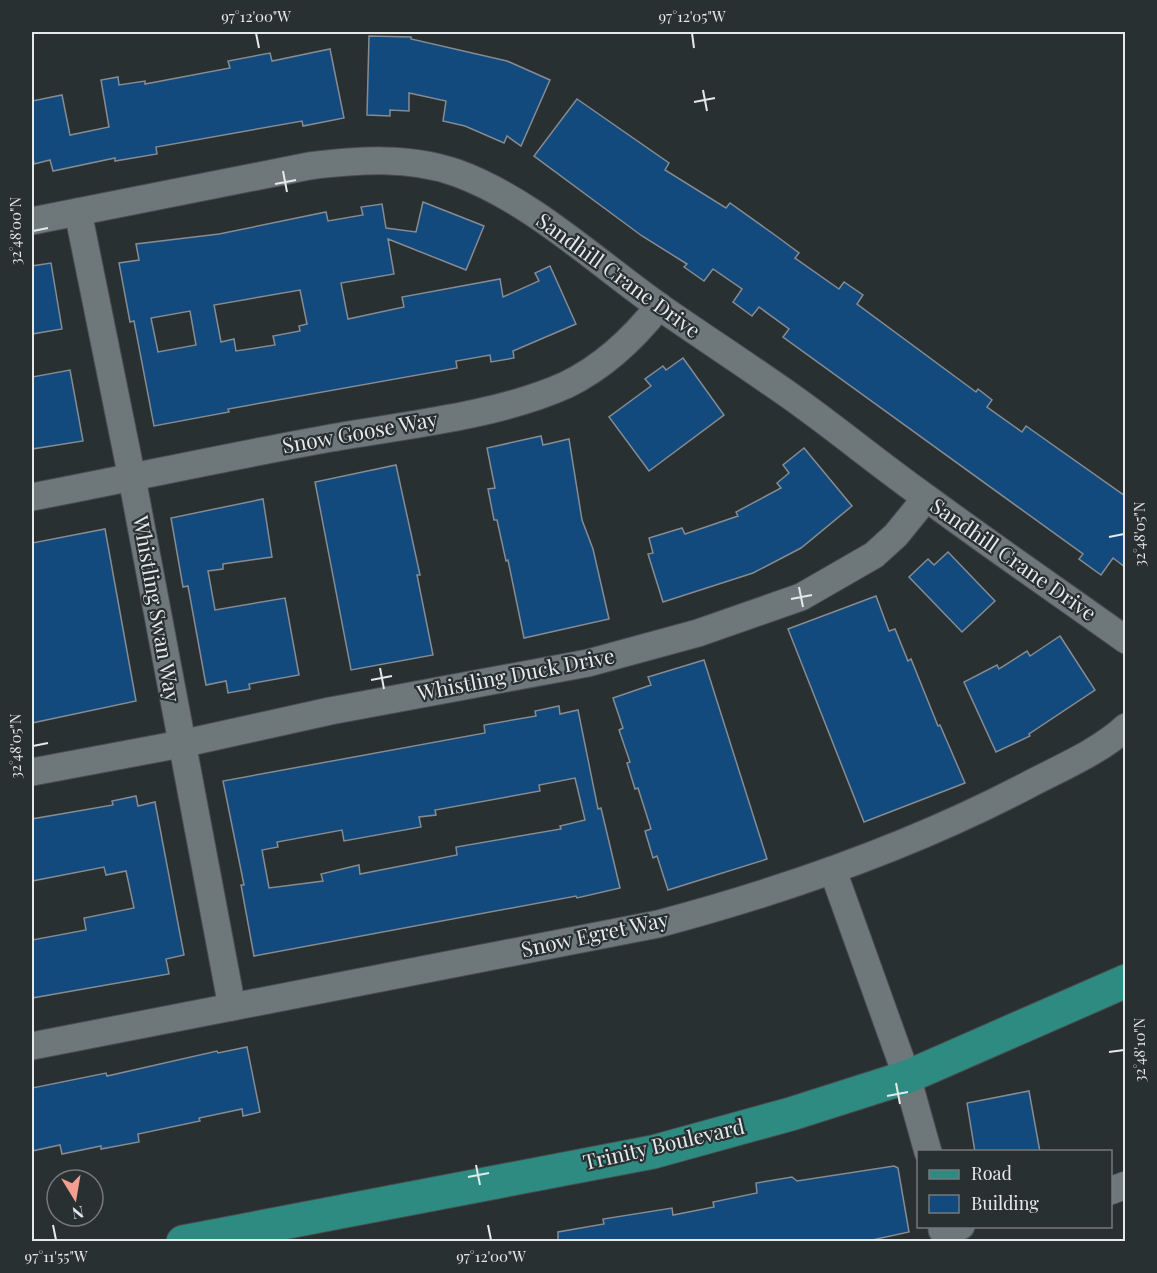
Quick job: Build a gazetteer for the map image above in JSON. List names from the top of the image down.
{
  "streets": {
    "main road": ["Trinity Boulevard"],
    "street": [
      "Sandhill Crane Drive",
      "Snow Goose Way",
      "Whistling Swan Way",
      "Whistling Duck Drive",
      "Snow Egret Way"
    ]
  },
  "crossings": [
    ["Sandhill Crane Drive", "Snow Goose Way"],
    ["Sandhill Crane Drive", "Whistling Swan Way"],
    ["Sandhill Crane Drive", "Whistling Duck Drive"],
    ["Snow Goose Way", "Whistling Swan Way"],
    ["Whistling Swan Way", "Whistling Duck Drive"],
    ["Whistling Swan Way", "Snow Egret Way"]
  ],
  "legend": ["Road", "Building"],
  "north": "bottom",
  "coordinates": [
    "97°12'00\"W",
    "97°12'05\"W",
    "32°48'00\"N",
    "32°48'05\"N",
    "32°48'10\"N",
    "97°11'55\"W"
  ]
}
